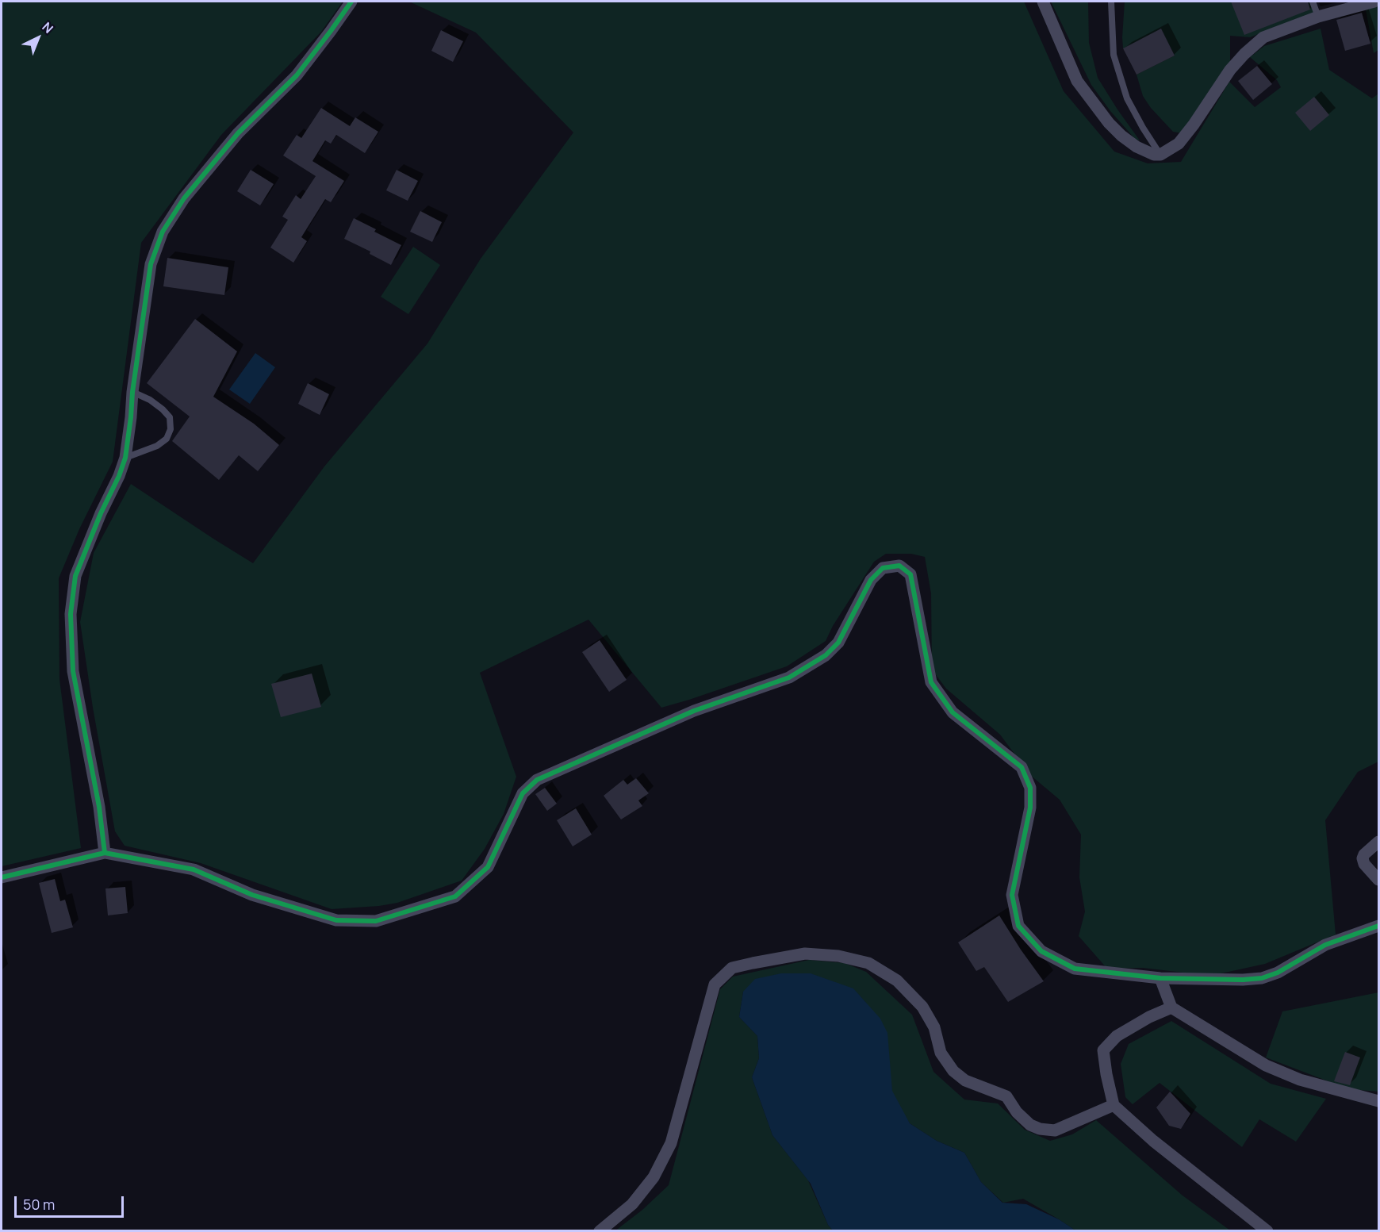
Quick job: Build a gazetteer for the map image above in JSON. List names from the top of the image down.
{
  "scale_bar": "50 m",
  "north": "top right"
}
